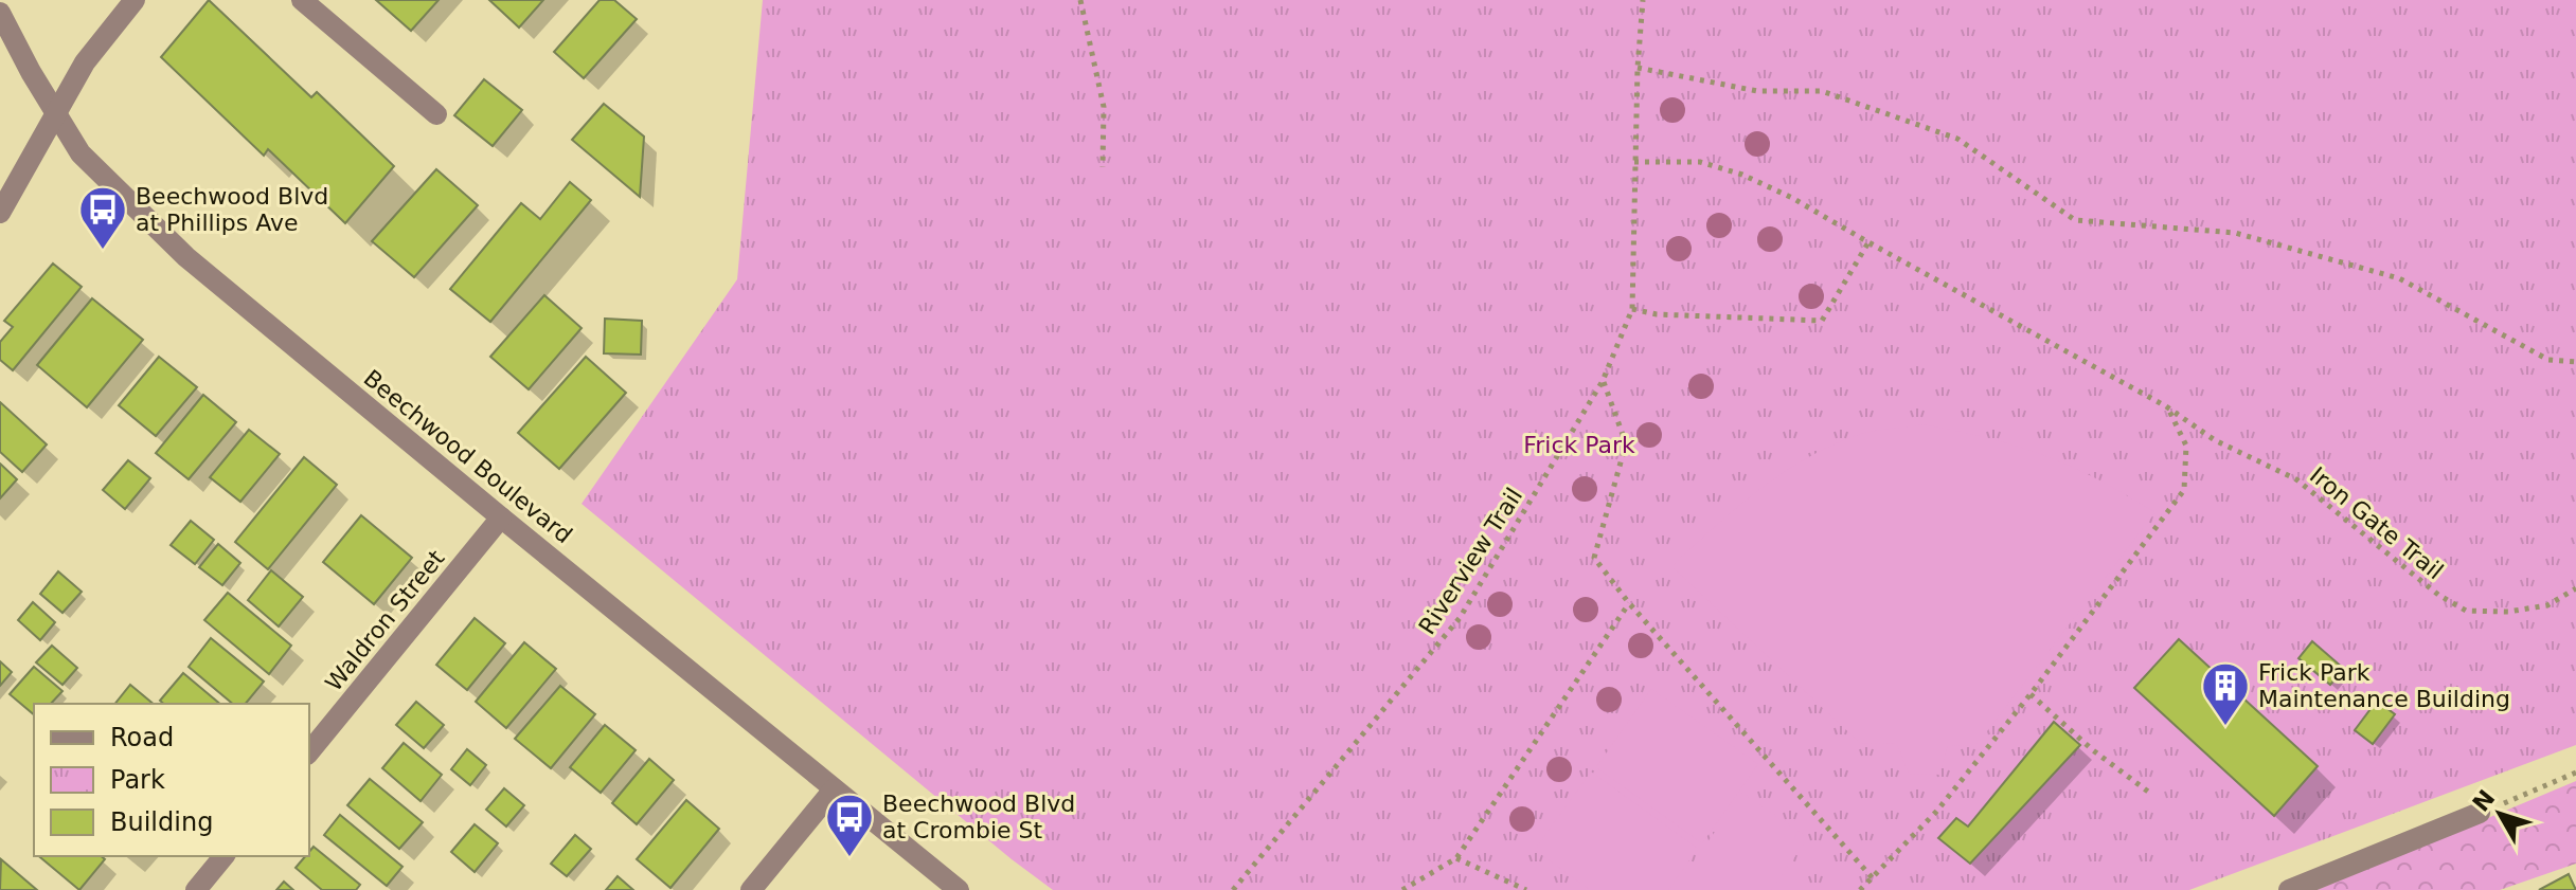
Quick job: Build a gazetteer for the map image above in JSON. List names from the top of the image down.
{
  "streets": {
    "street": ["Beechwood Boulevard", "Waldron Street"],
    "path": ["Iron Gate Trail", "Riverview Trail"]
  },
  "crossings": [
    ["Beechwood Boulevard", "Waldron Street"],
    ["Iron Gate Trail", "Riverview Trail"]
  ],
  "parks": ["Frick Park"],
  "places": {
    "bus stop": ["Beechwood Blvd at Phillips Ave", "Beechwood Blvd at Crombie St"],
    "building": ["Frick Park Maintenance Building"]
  },
  "legend": ["Road", "Park", "Building"],
  "north": "top left"
}
